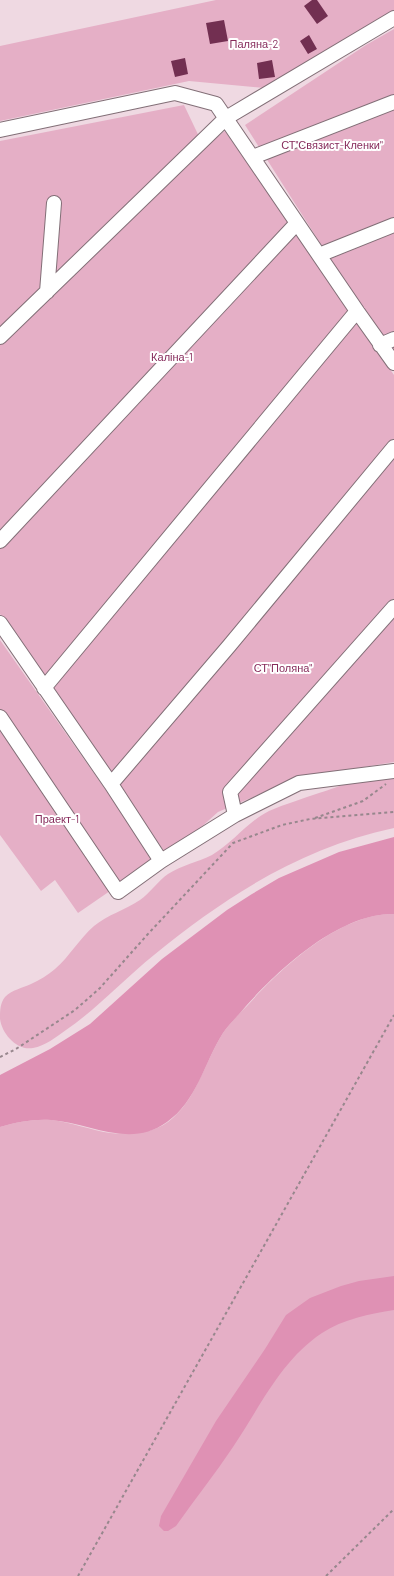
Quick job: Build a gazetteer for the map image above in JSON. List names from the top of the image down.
{
  "parks": [
    "Паляна-2",
    "СТ\"Связист-Кленки\"",
    "Каліна-1",
    "СТ\"Поляна\"",
    "Праект-1"
  ]
}
